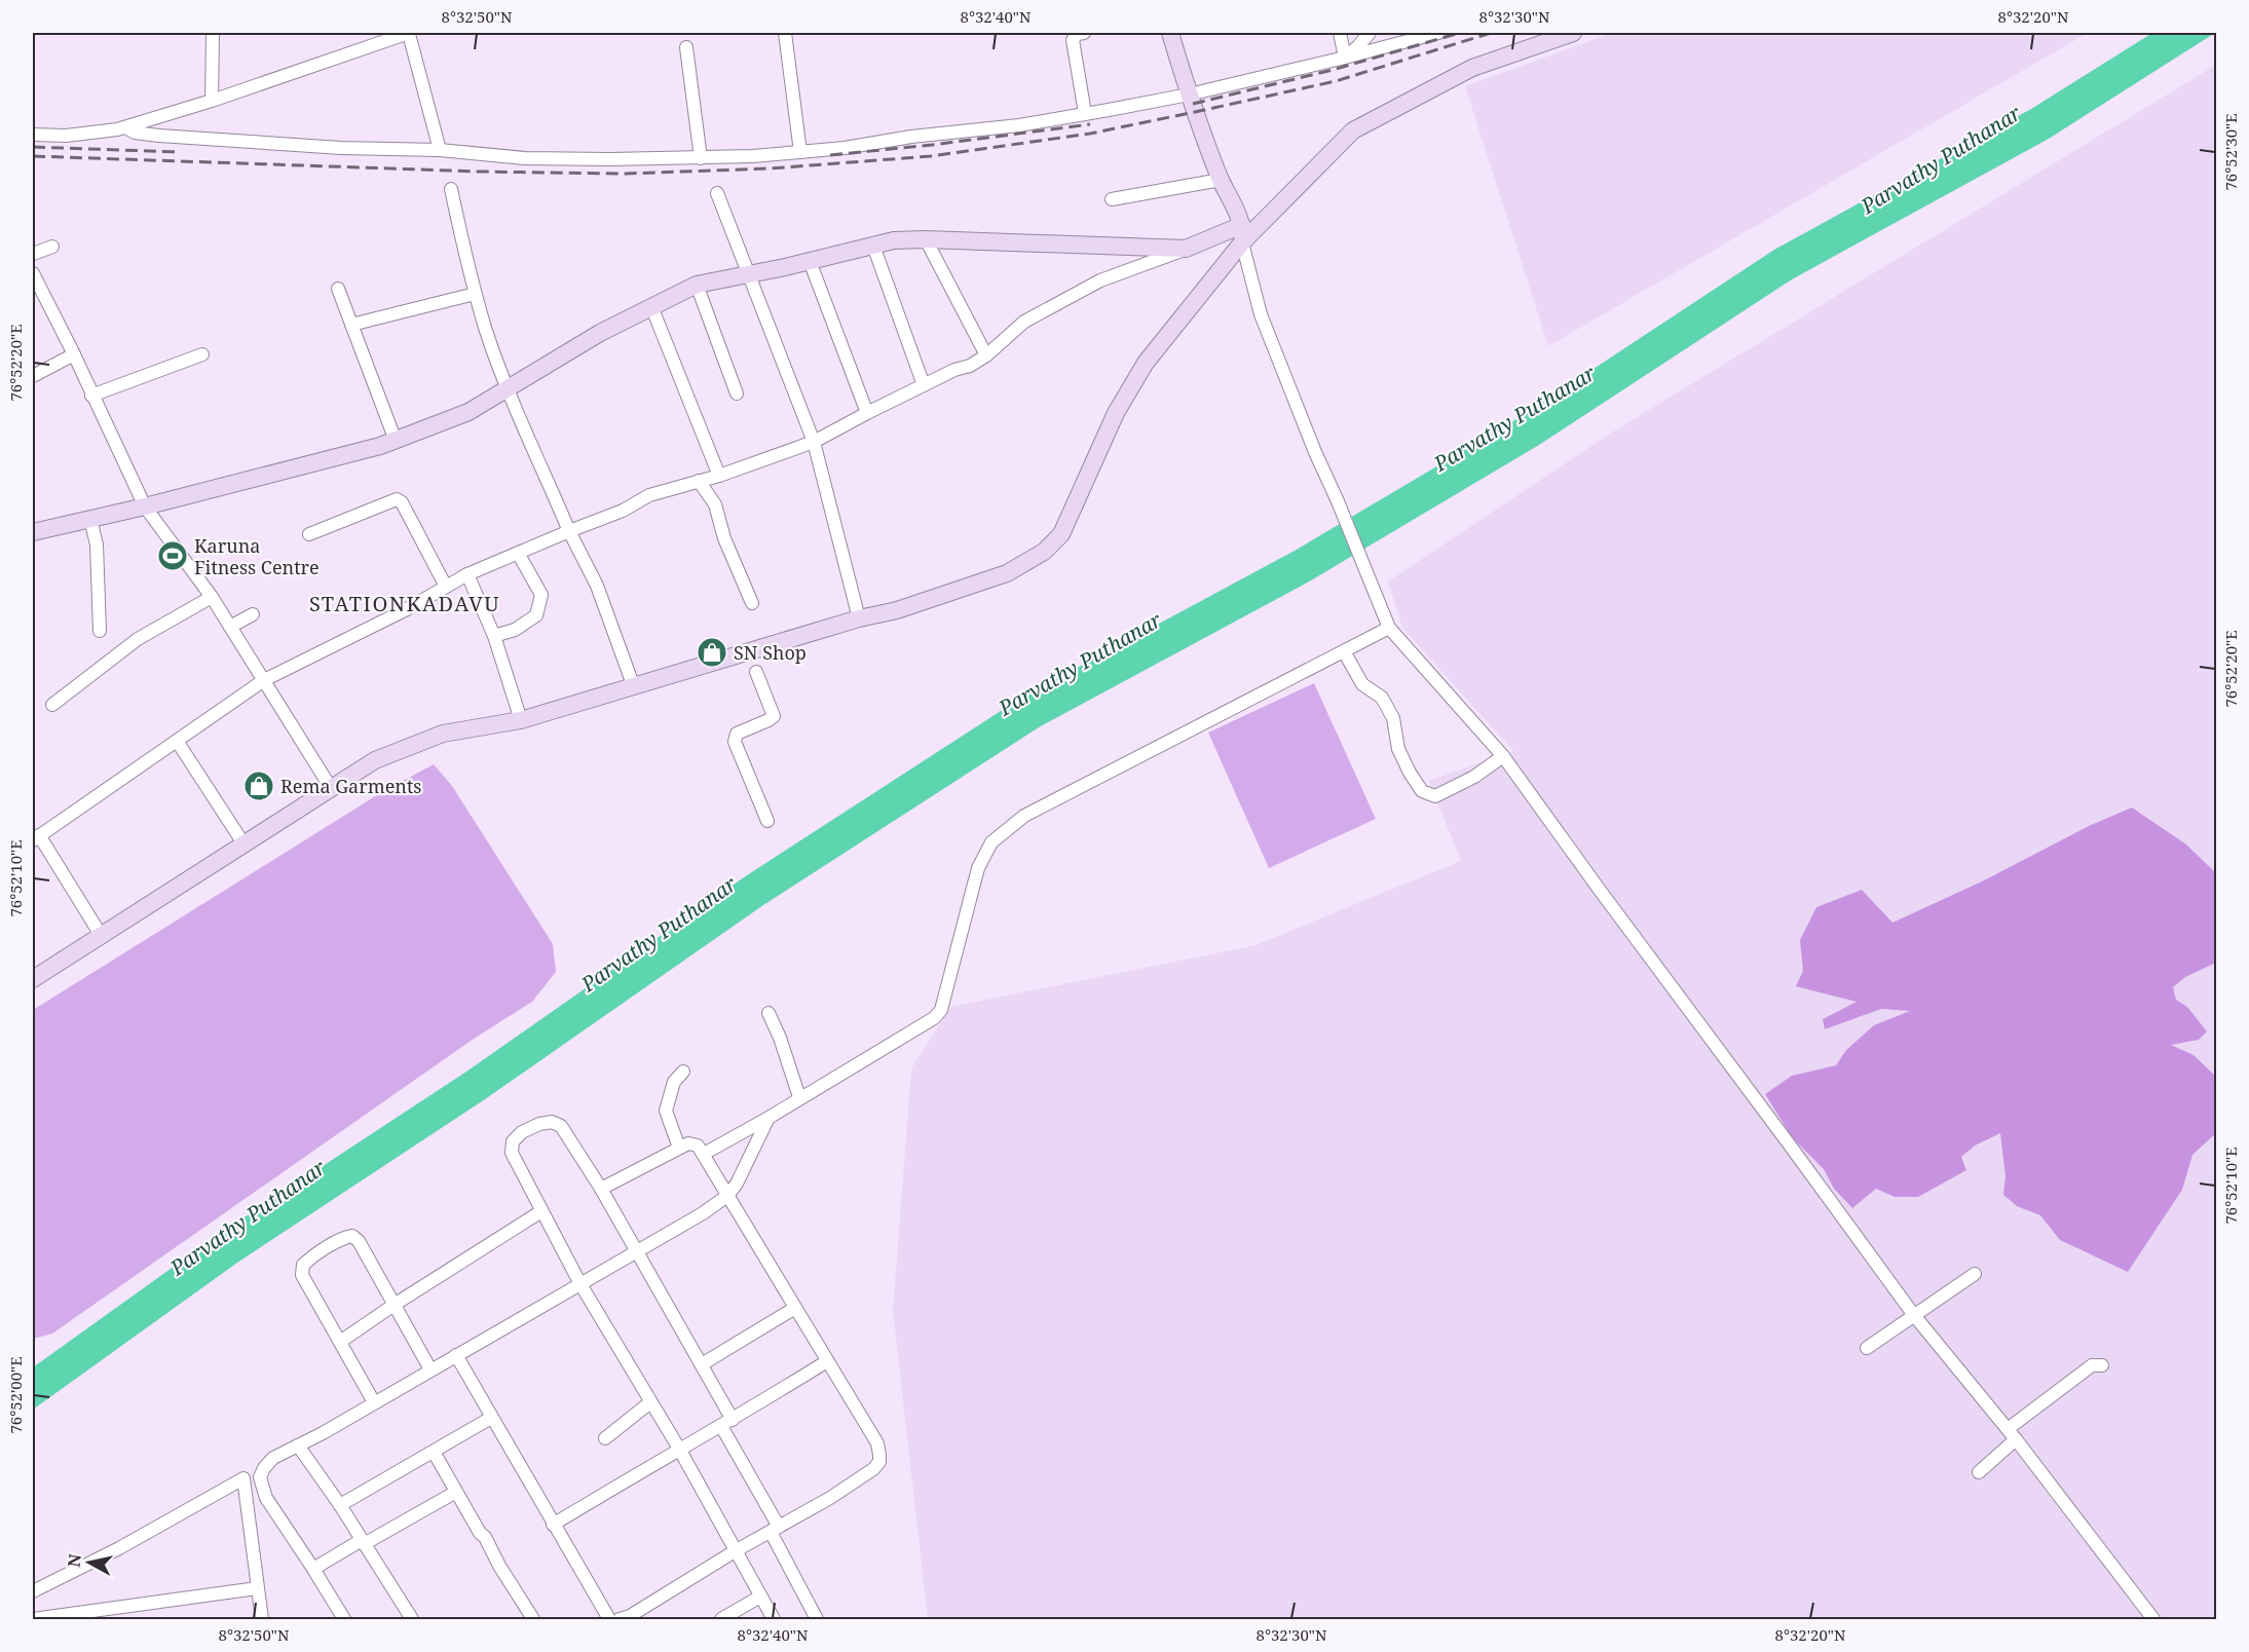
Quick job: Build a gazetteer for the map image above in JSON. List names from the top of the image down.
{
  "districts": ["STATIONKADAVU"],
  "water": ["Parvathy Puthanar"],
  "places": {
    "sports": ["Karuna Fitness Centre"],
    "shop": ["SN Shop", "Rema Garments"]
  },
  "north": "left",
  "coordinates": [
    "8°32'50\"N",
    "8°32'40\"N",
    "8°32'30\"N",
    "8°32'20\"N",
    "76°52'30\"E",
    "76°52'20\"E",
    "76°52'10\"E",
    "76°52'00\"E"
  ]
}
